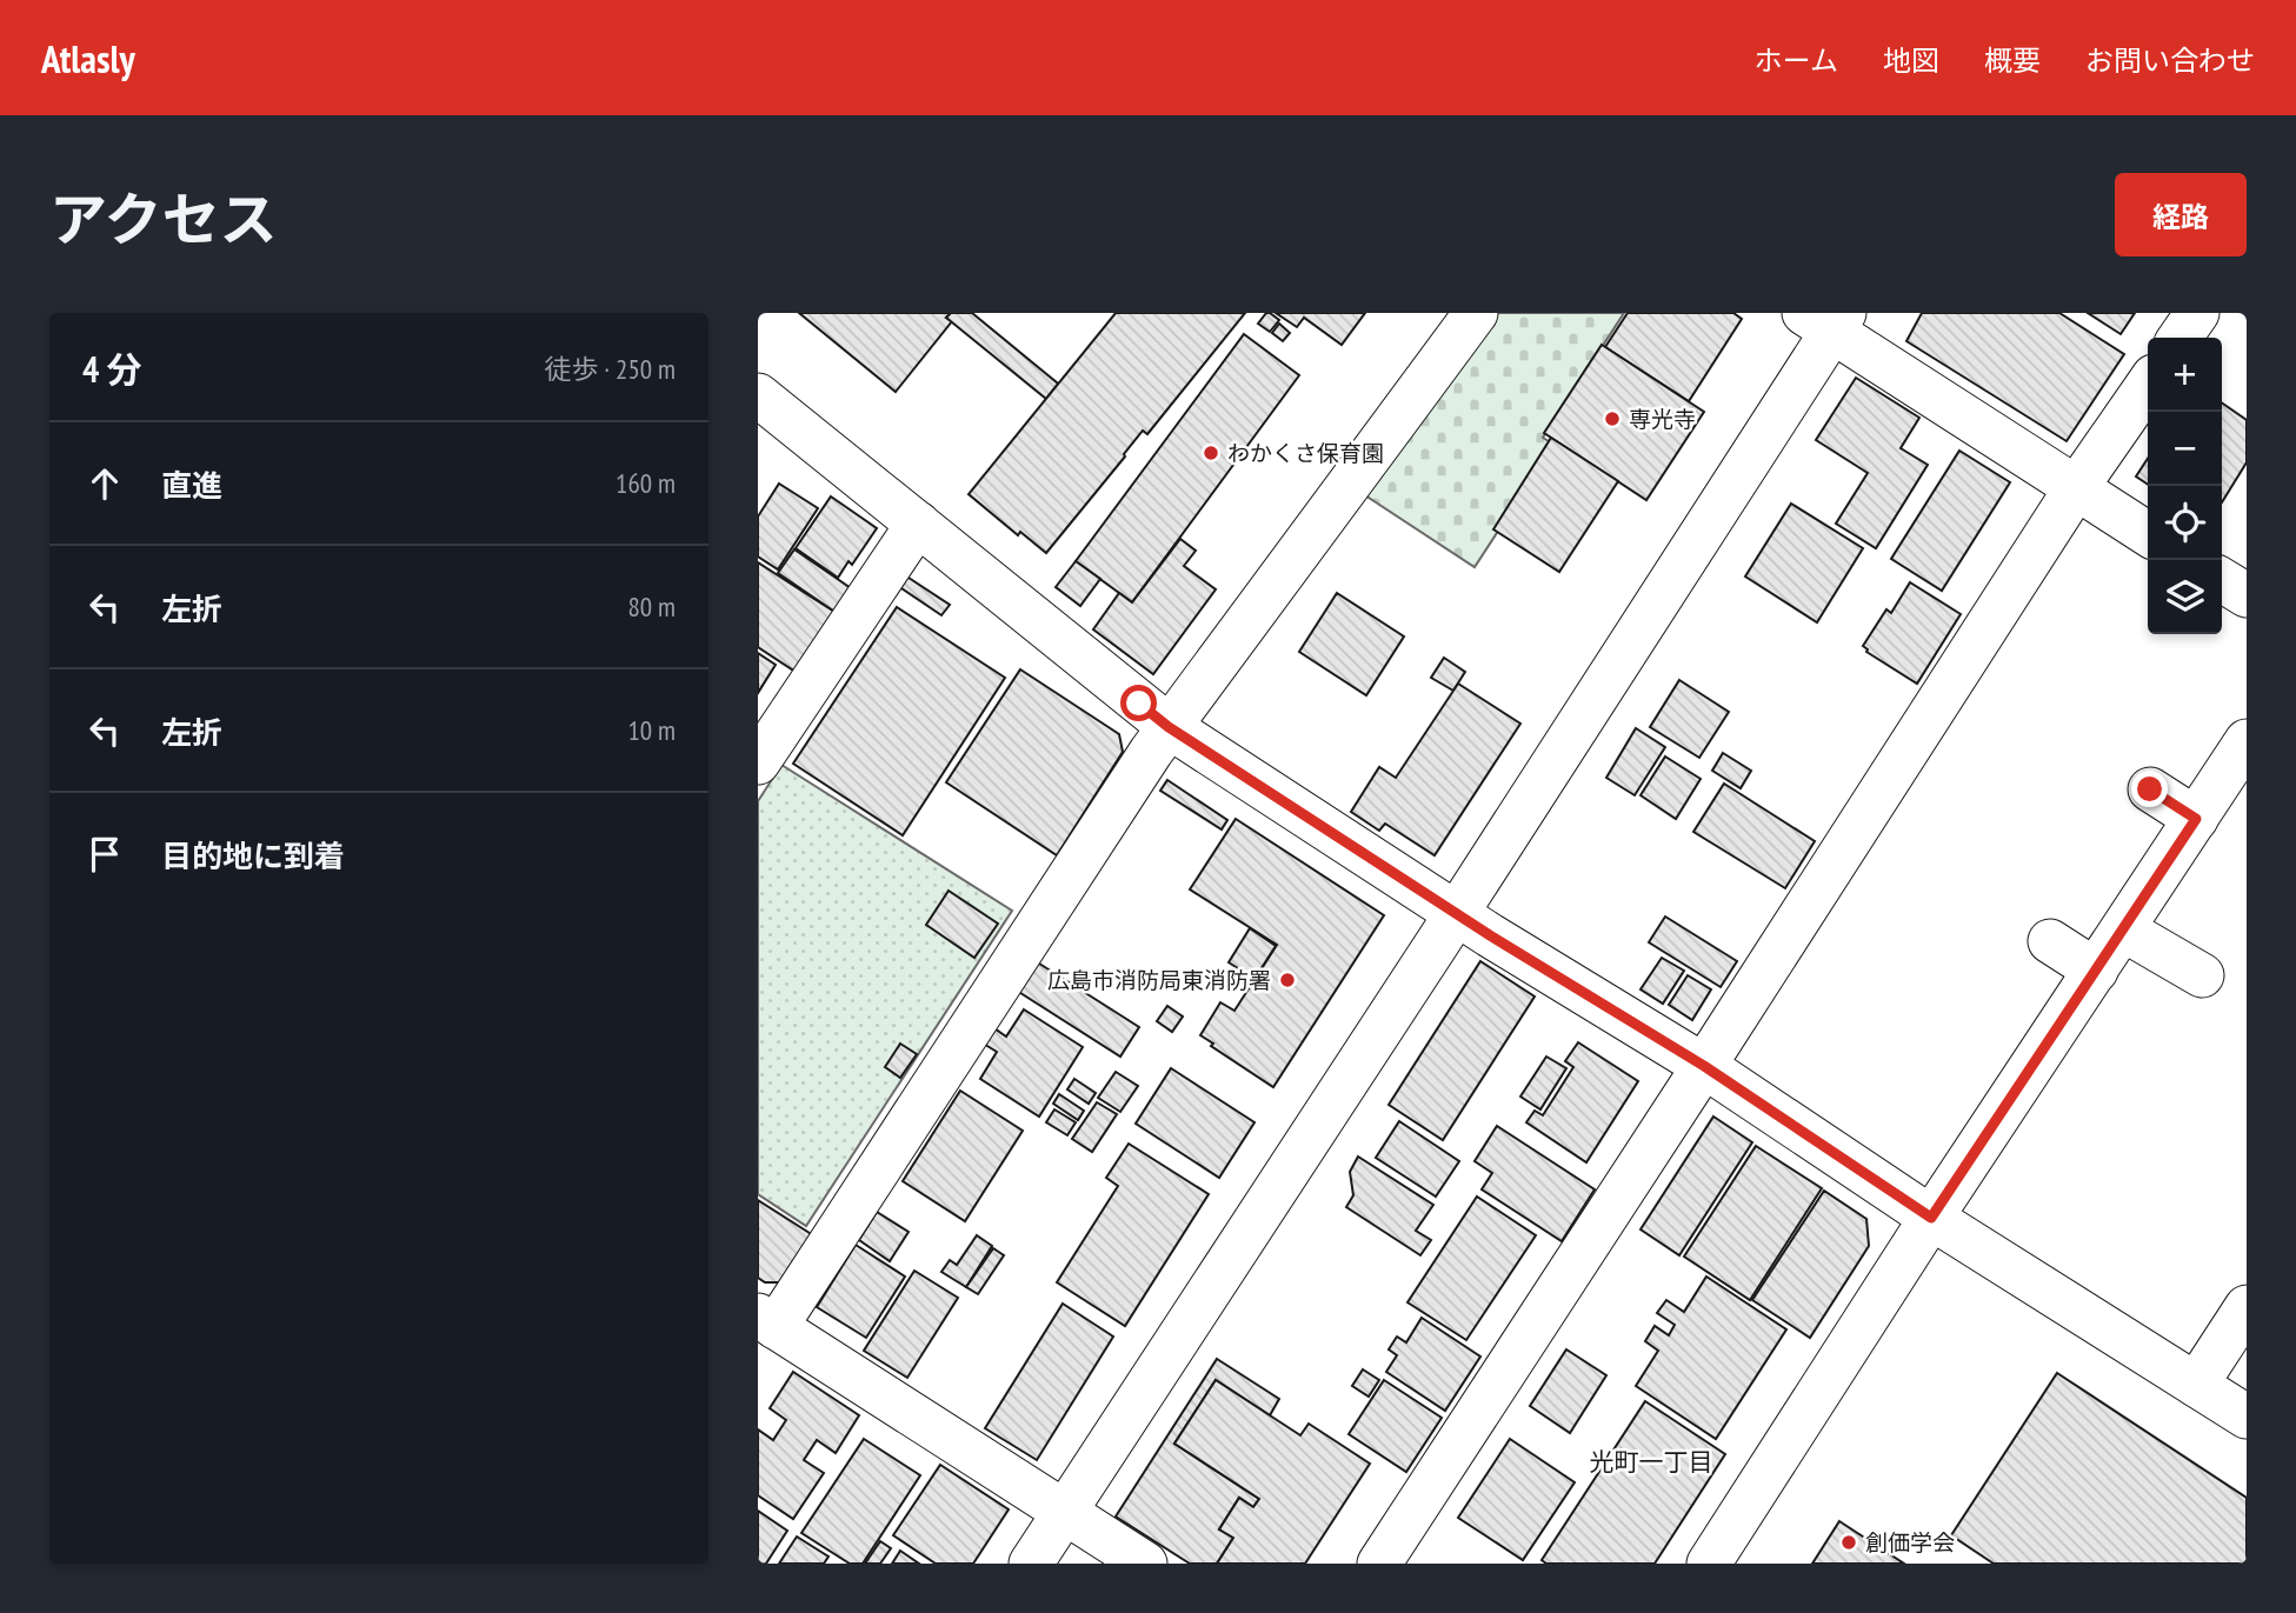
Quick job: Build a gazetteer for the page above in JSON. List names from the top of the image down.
{
  "districts": ["光町一丁目"],
  "places": [
    "専光寺",
    "わかくさ保育園",
    "広島市消防局東消防署",
    "創価学会"
  ],
  "page": {
    "header": "Atlasly",
    "nav": [
      "ホーム",
      "地図",
      "概要",
      "お問い合わせ"
    ],
    "title": "アクセス",
    "buttons": "経路",
    "heading": ["4 分", "徒歩 · 250 m"],
    "map_buttons": ["+", "−"],
    "list": [
      ["直進", "160 m"],
      ["左折", "80 m"],
      ["左折", "10 m"],
      "目的地に到着"
    ]
  }
}
